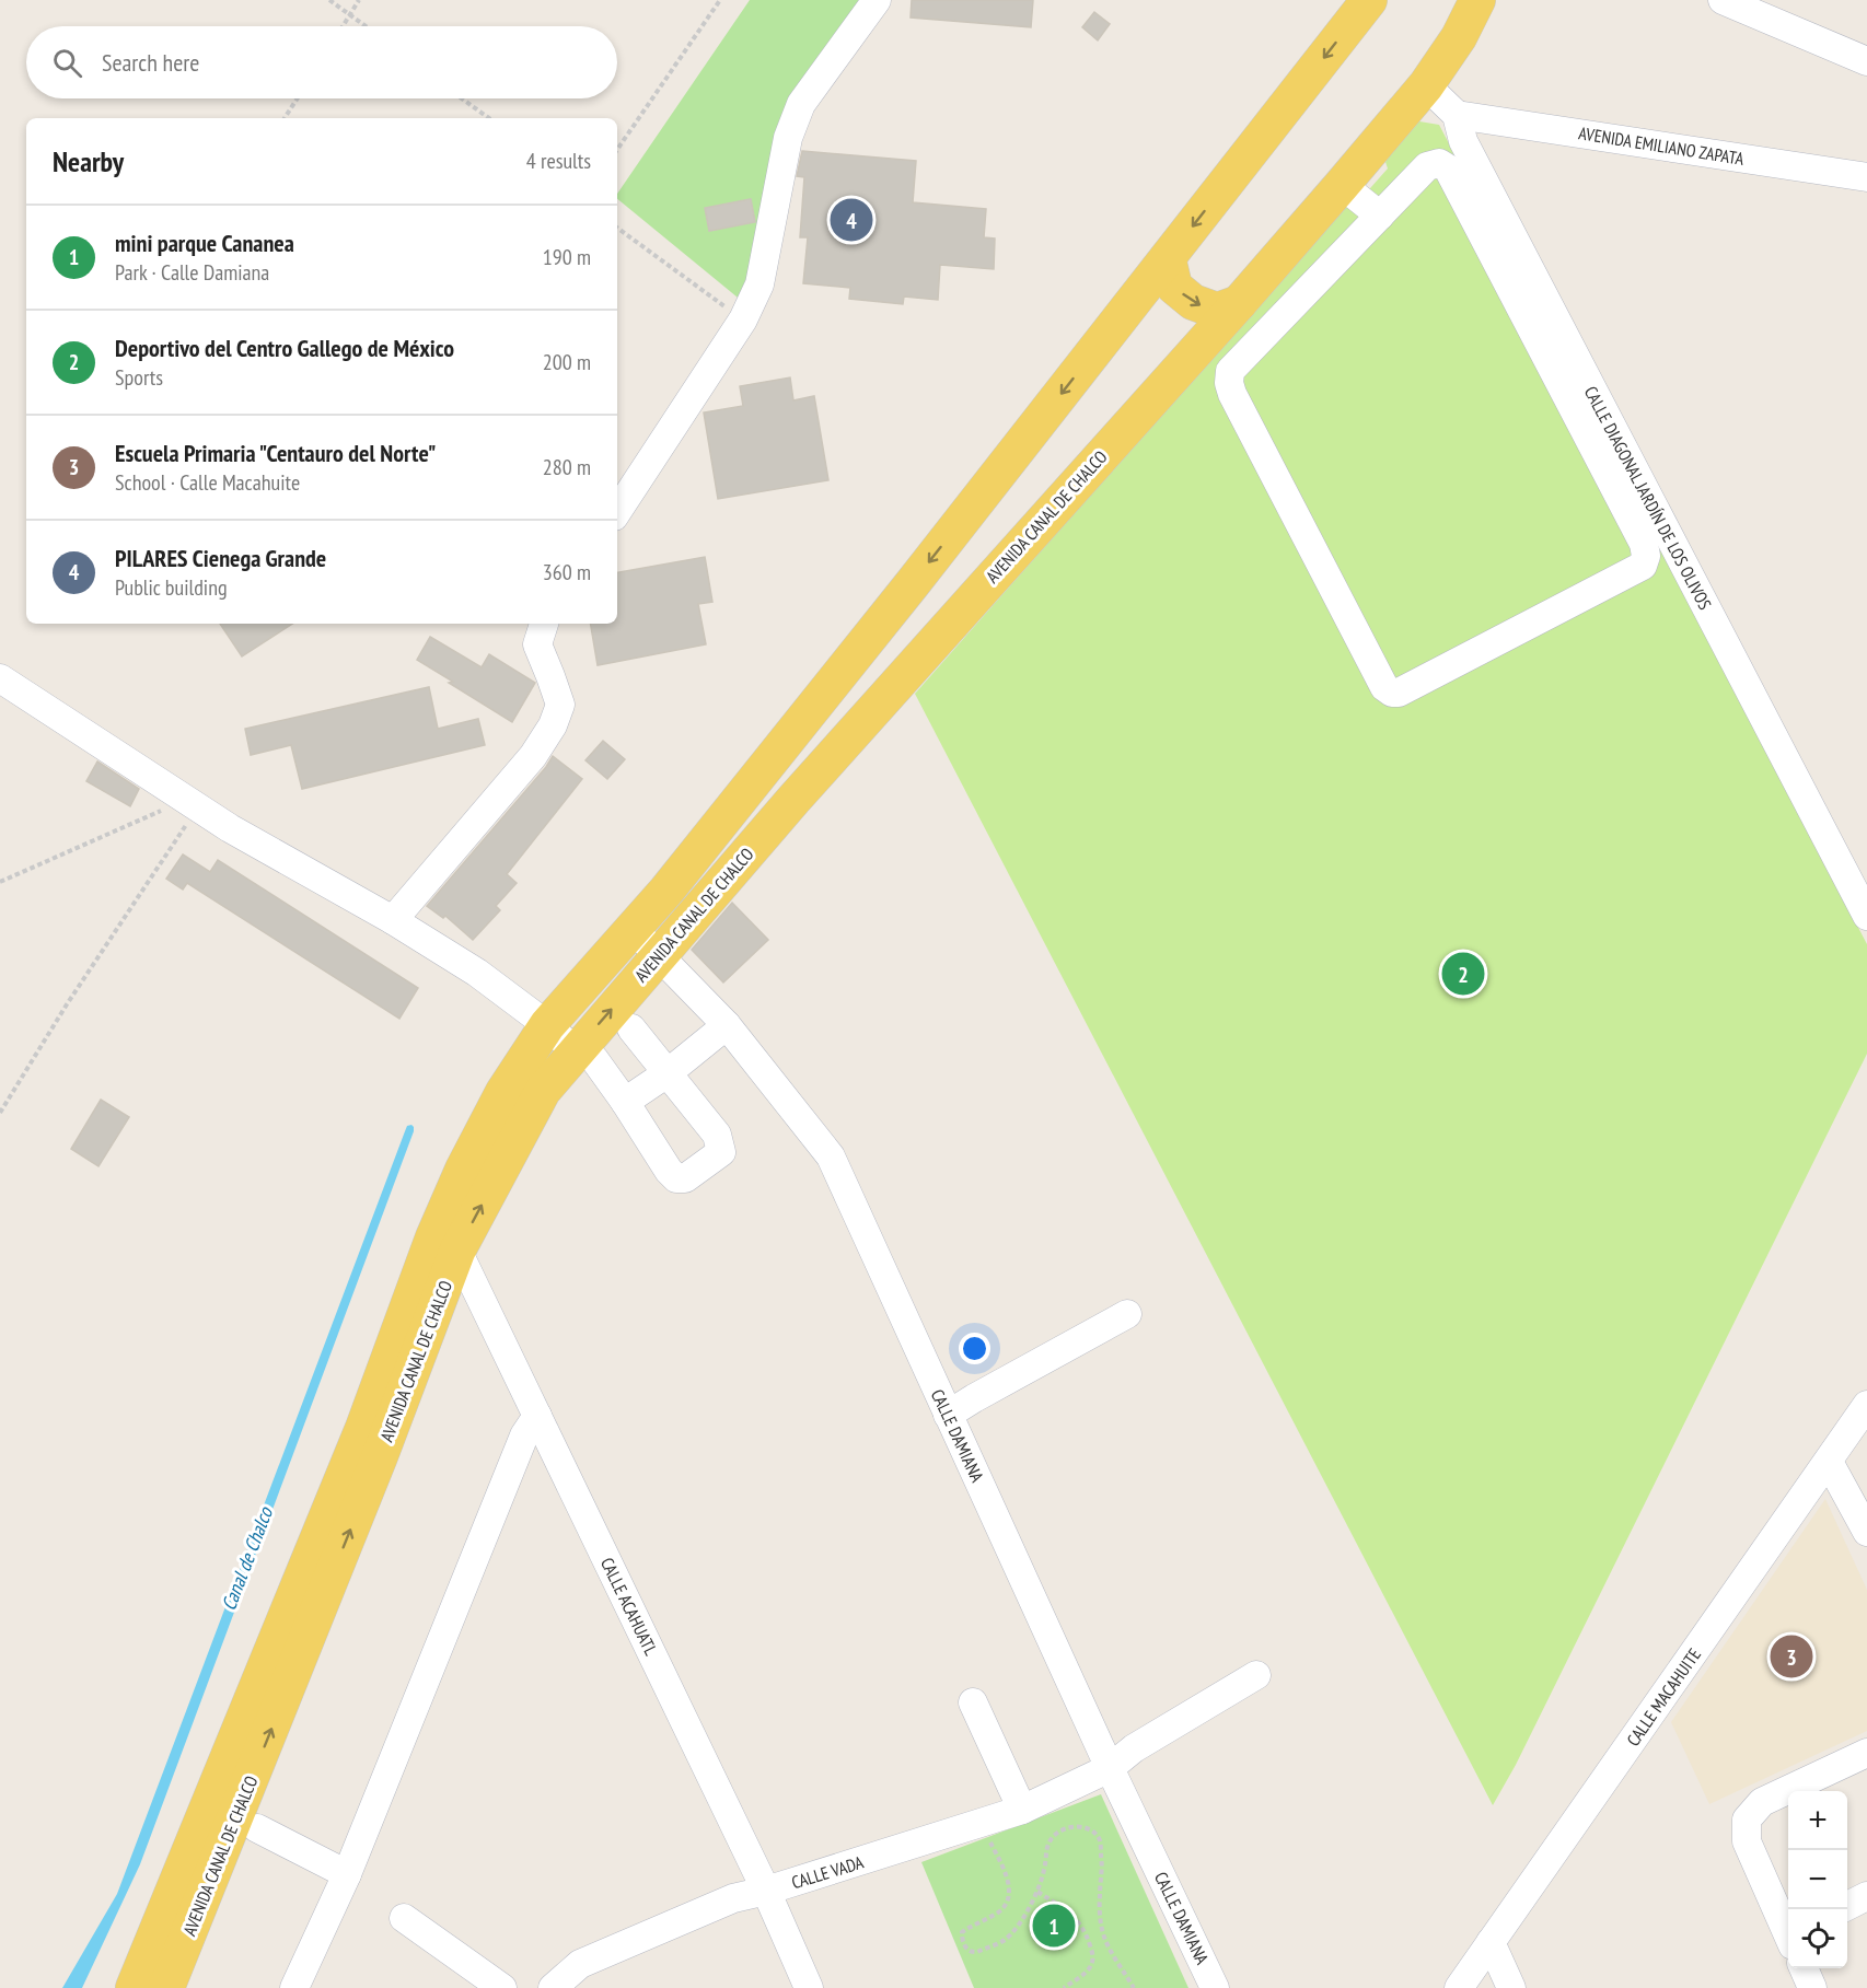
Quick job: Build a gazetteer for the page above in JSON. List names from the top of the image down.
{
  "streets": {
    "main road": ["AVENIDA CANAL DE CHALCO"],
    "street": [
      "AVENIDA EMILIANO ZAPATA",
      "CALLE DIAGONAL JARDÍN DE LOS OLIVOS",
      "CALLE DAMIANA",
      "CALLE ACAHUATL",
      "CALLE MACAHUITE",
      "CALLE VADA"
    ]
  },
  "crossings": [
    ["AVENIDA EMILIANO ZAPATA", "CALLE DIAGONAL JARDÍN DE LOS OLIVOS"],
    ["AVENIDA CANAL DE CHALCO", "CALLE DAMIANA"],
    ["AVENIDA CANAL DE CHALCO", "CALLE ACAHUATL"],
    ["CALLE DAMIANA", "CALLE VADA"],
    ["CALLE ACAHUATL", "CALLE VADA"]
  ],
  "water": ["Canal de Chalco"],
  "page": {
    "search": "Search here",
    "heading": ["Nearby", "4 results"],
    "pins": [
      "4",
      "2",
      "3",
      "1"
    ],
    "list": [
      {
        "mark": "1",
        "name": "mini parque Cananea",
        "note": "Park · Calle Damiana",
        "value": "190 m"
      },
      {
        "mark": "2",
        "name": "Deportivo del Centro Gallego de México",
        "note": "Sports",
        "value": "200 m"
      },
      {
        "mark": "3",
        "name": "Escuela Primaria \"Centauro del Norte\"",
        "note": "School · Calle Macahuite",
        "value": "280 m"
      },
      {
        "mark": "4",
        "name": "PILARES Cienega Grande",
        "note": "Public building",
        "value": "360 m"
      }
    ],
    "map_buttons": ["+", "−"]
  }
}
